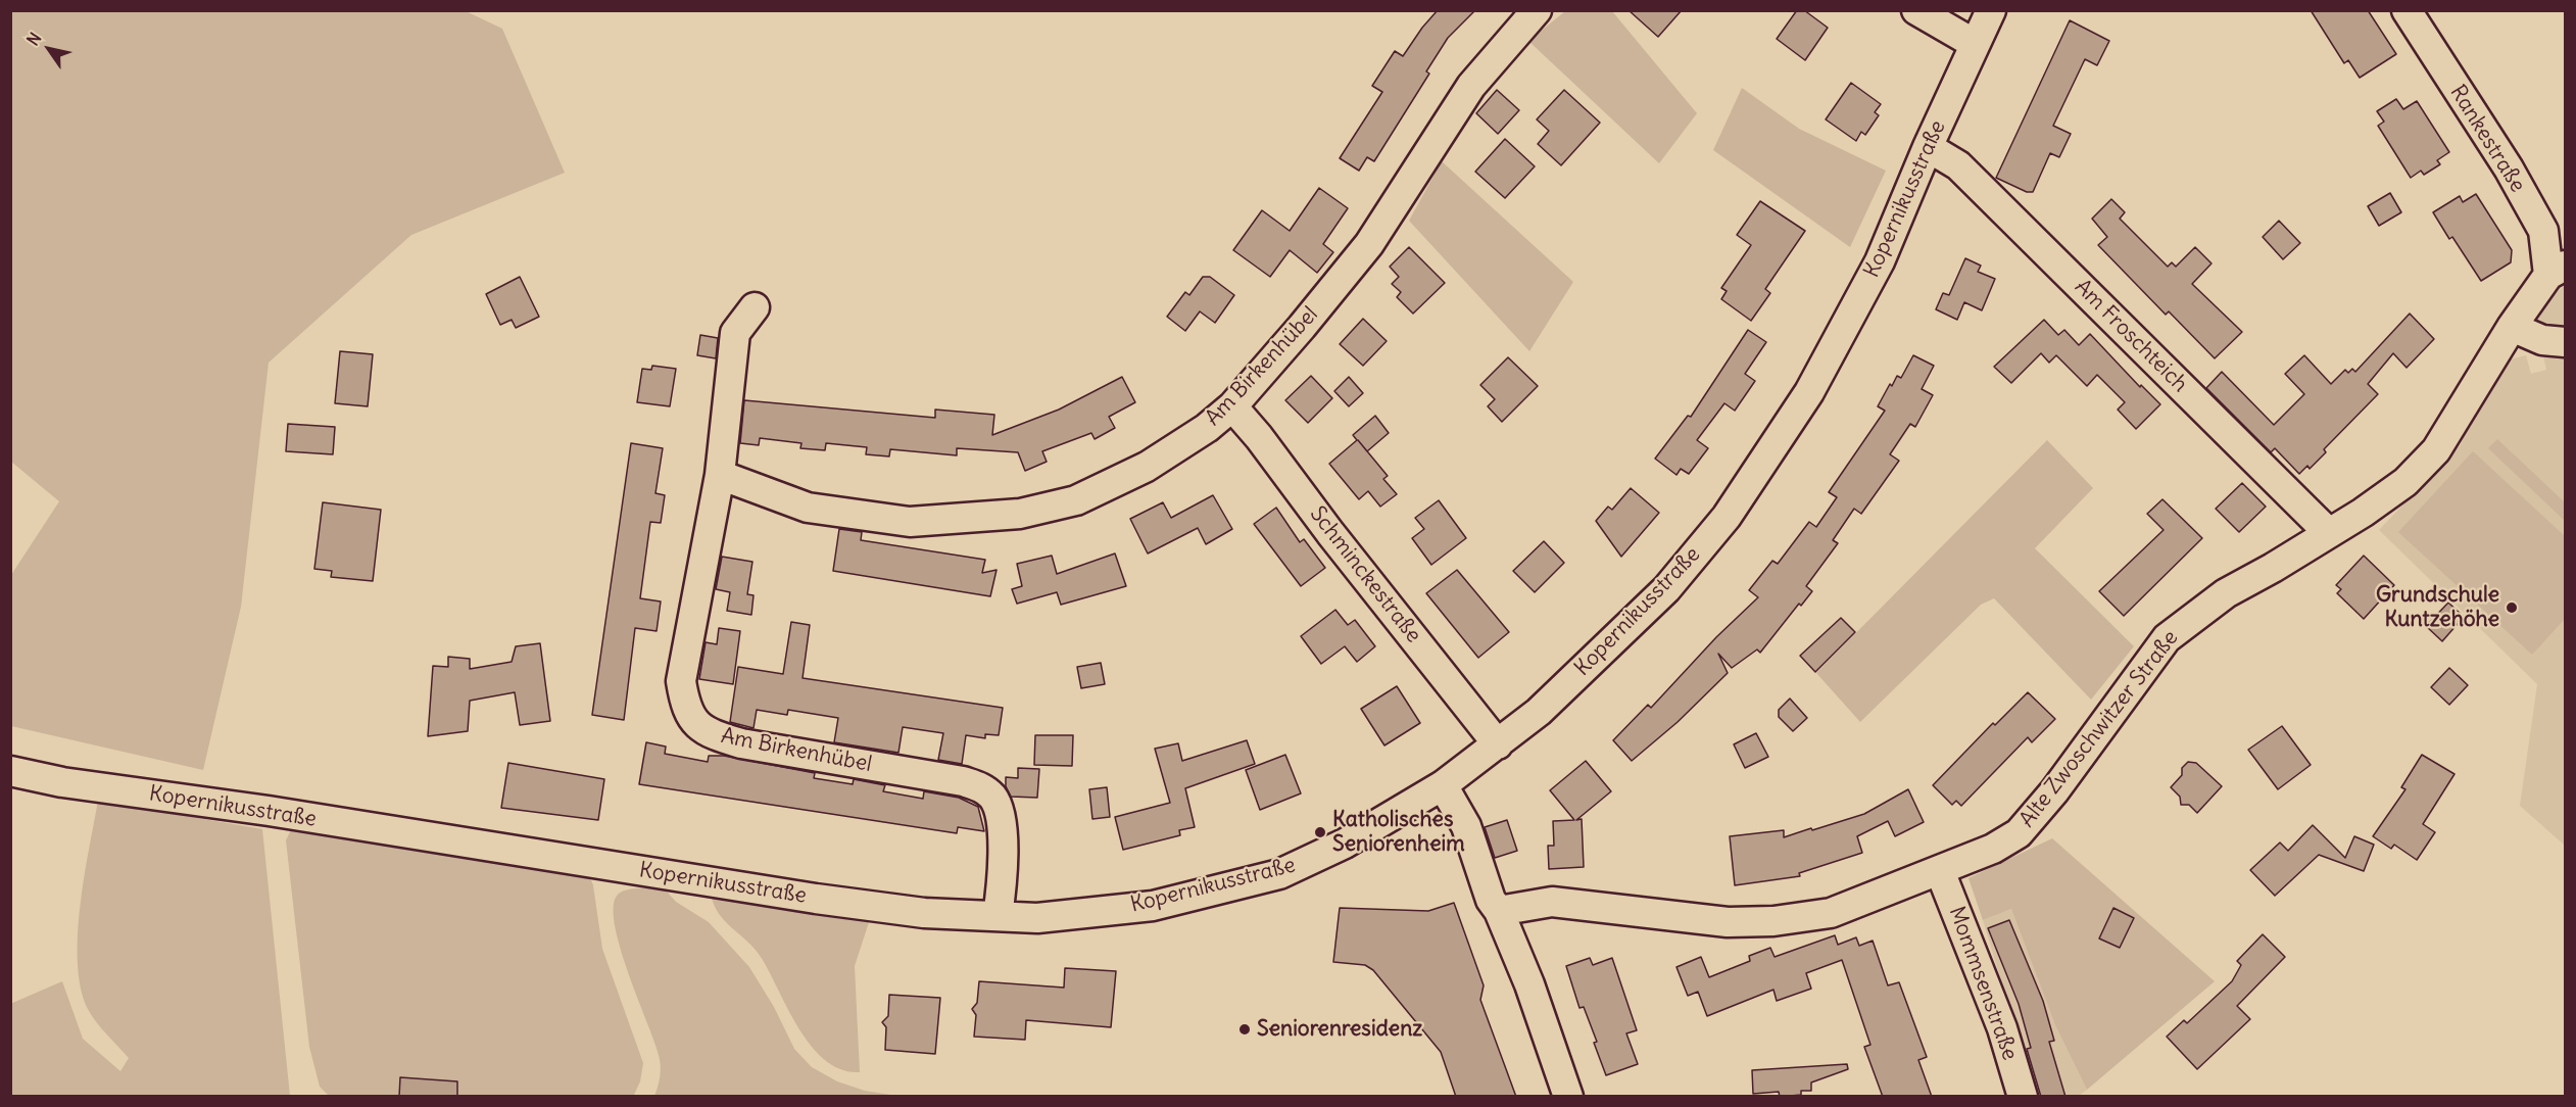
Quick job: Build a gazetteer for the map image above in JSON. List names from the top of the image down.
{
  "streets": {
    "street": [
      "Rankestraße",
      "Kopernikusstraße",
      "Am Froschteich",
      "Am Birkenhübel",
      "Schminckestraße",
      "Alte Zwoschwitzer Straße",
      "Mommsenstraße"
    ]
  },
  "crossings": [
    ["Rankestraße", "Alte Zwoschwitzer Straße"],
    ["Kopernikusstraße", "Am Froschteich"],
    ["Kopernikusstraße", "Am Birkenhübel"],
    ["Kopernikusstraße", "Schminckestraße"],
    ["Am Froschteich", "Alte Zwoschwitzer Straße"],
    ["Am Birkenhübel", "Schminckestraße"],
    ["Alte Zwoschwitzer Straße", "Mommsenstraße"]
  ],
  "places": ["Grundschule Kuntzehöhe", "Katholisches Seniorenheim", "Seniorenresidenz"],
  "north": "top left"
}
